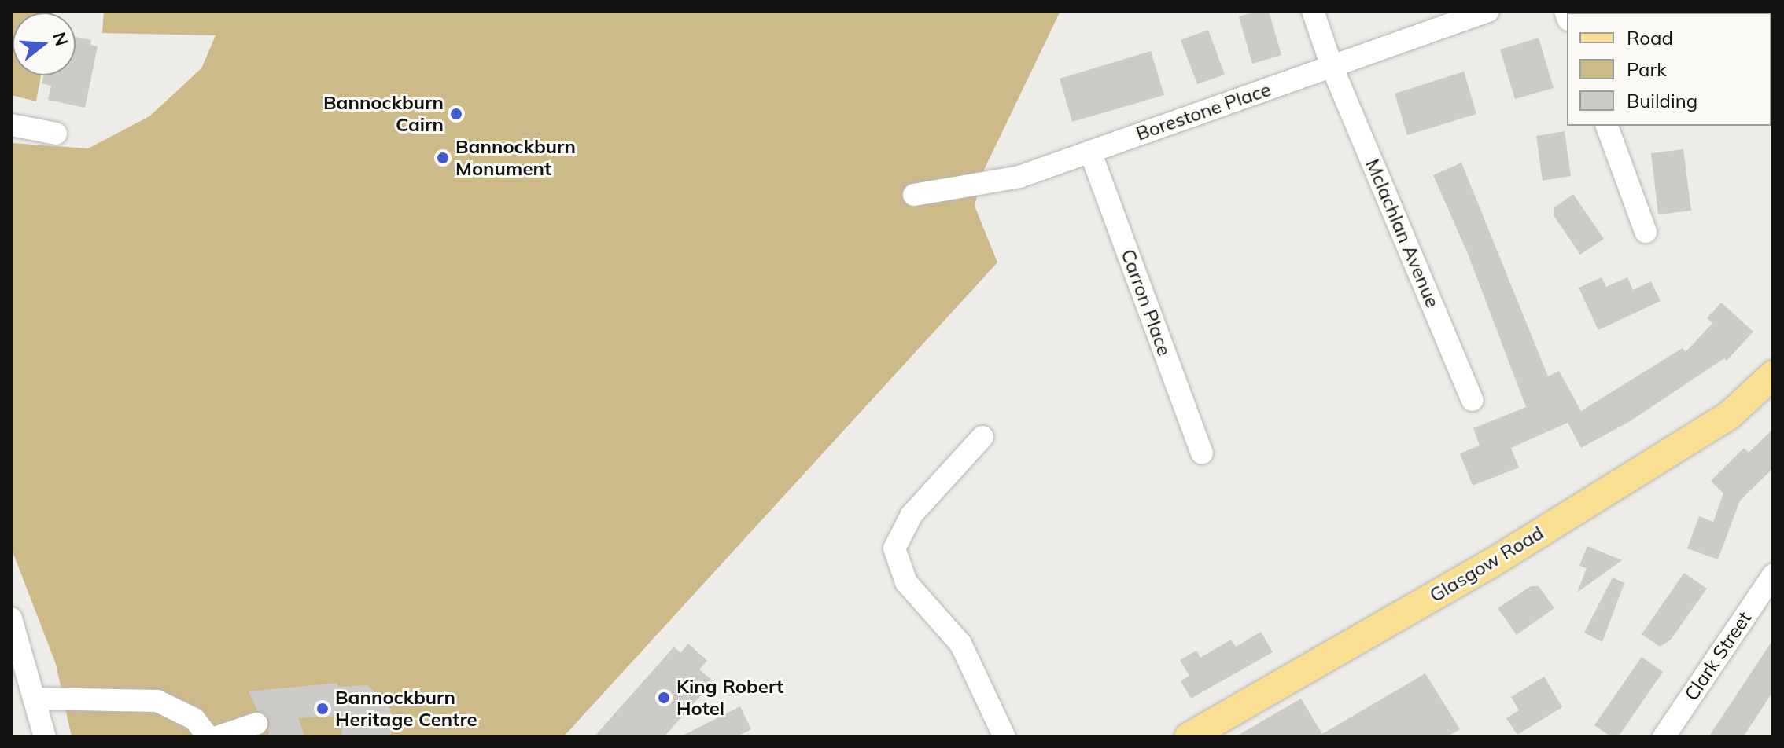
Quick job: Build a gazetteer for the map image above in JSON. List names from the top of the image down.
{
  "streets": {
    "main road": ["Glasgow Road"],
    "street": [
      "Borestone Place",
      "Mclachlan Avenue",
      "Carron Place",
      "Clark Street"
    ]
  },
  "crossings": [
    ["Borestone Place", "Mclachlan Avenue"],
    ["Borestone Place", "Carron Place"]
  ],
  "places": [
    "Bannockburn Cairn",
    "Bannockburn Monument",
    "King Robert Hotel",
    "Bannockburn Heritage Centre"
  ],
  "legend": ["Road", "Park", "Building"],
  "north": "right"
}
